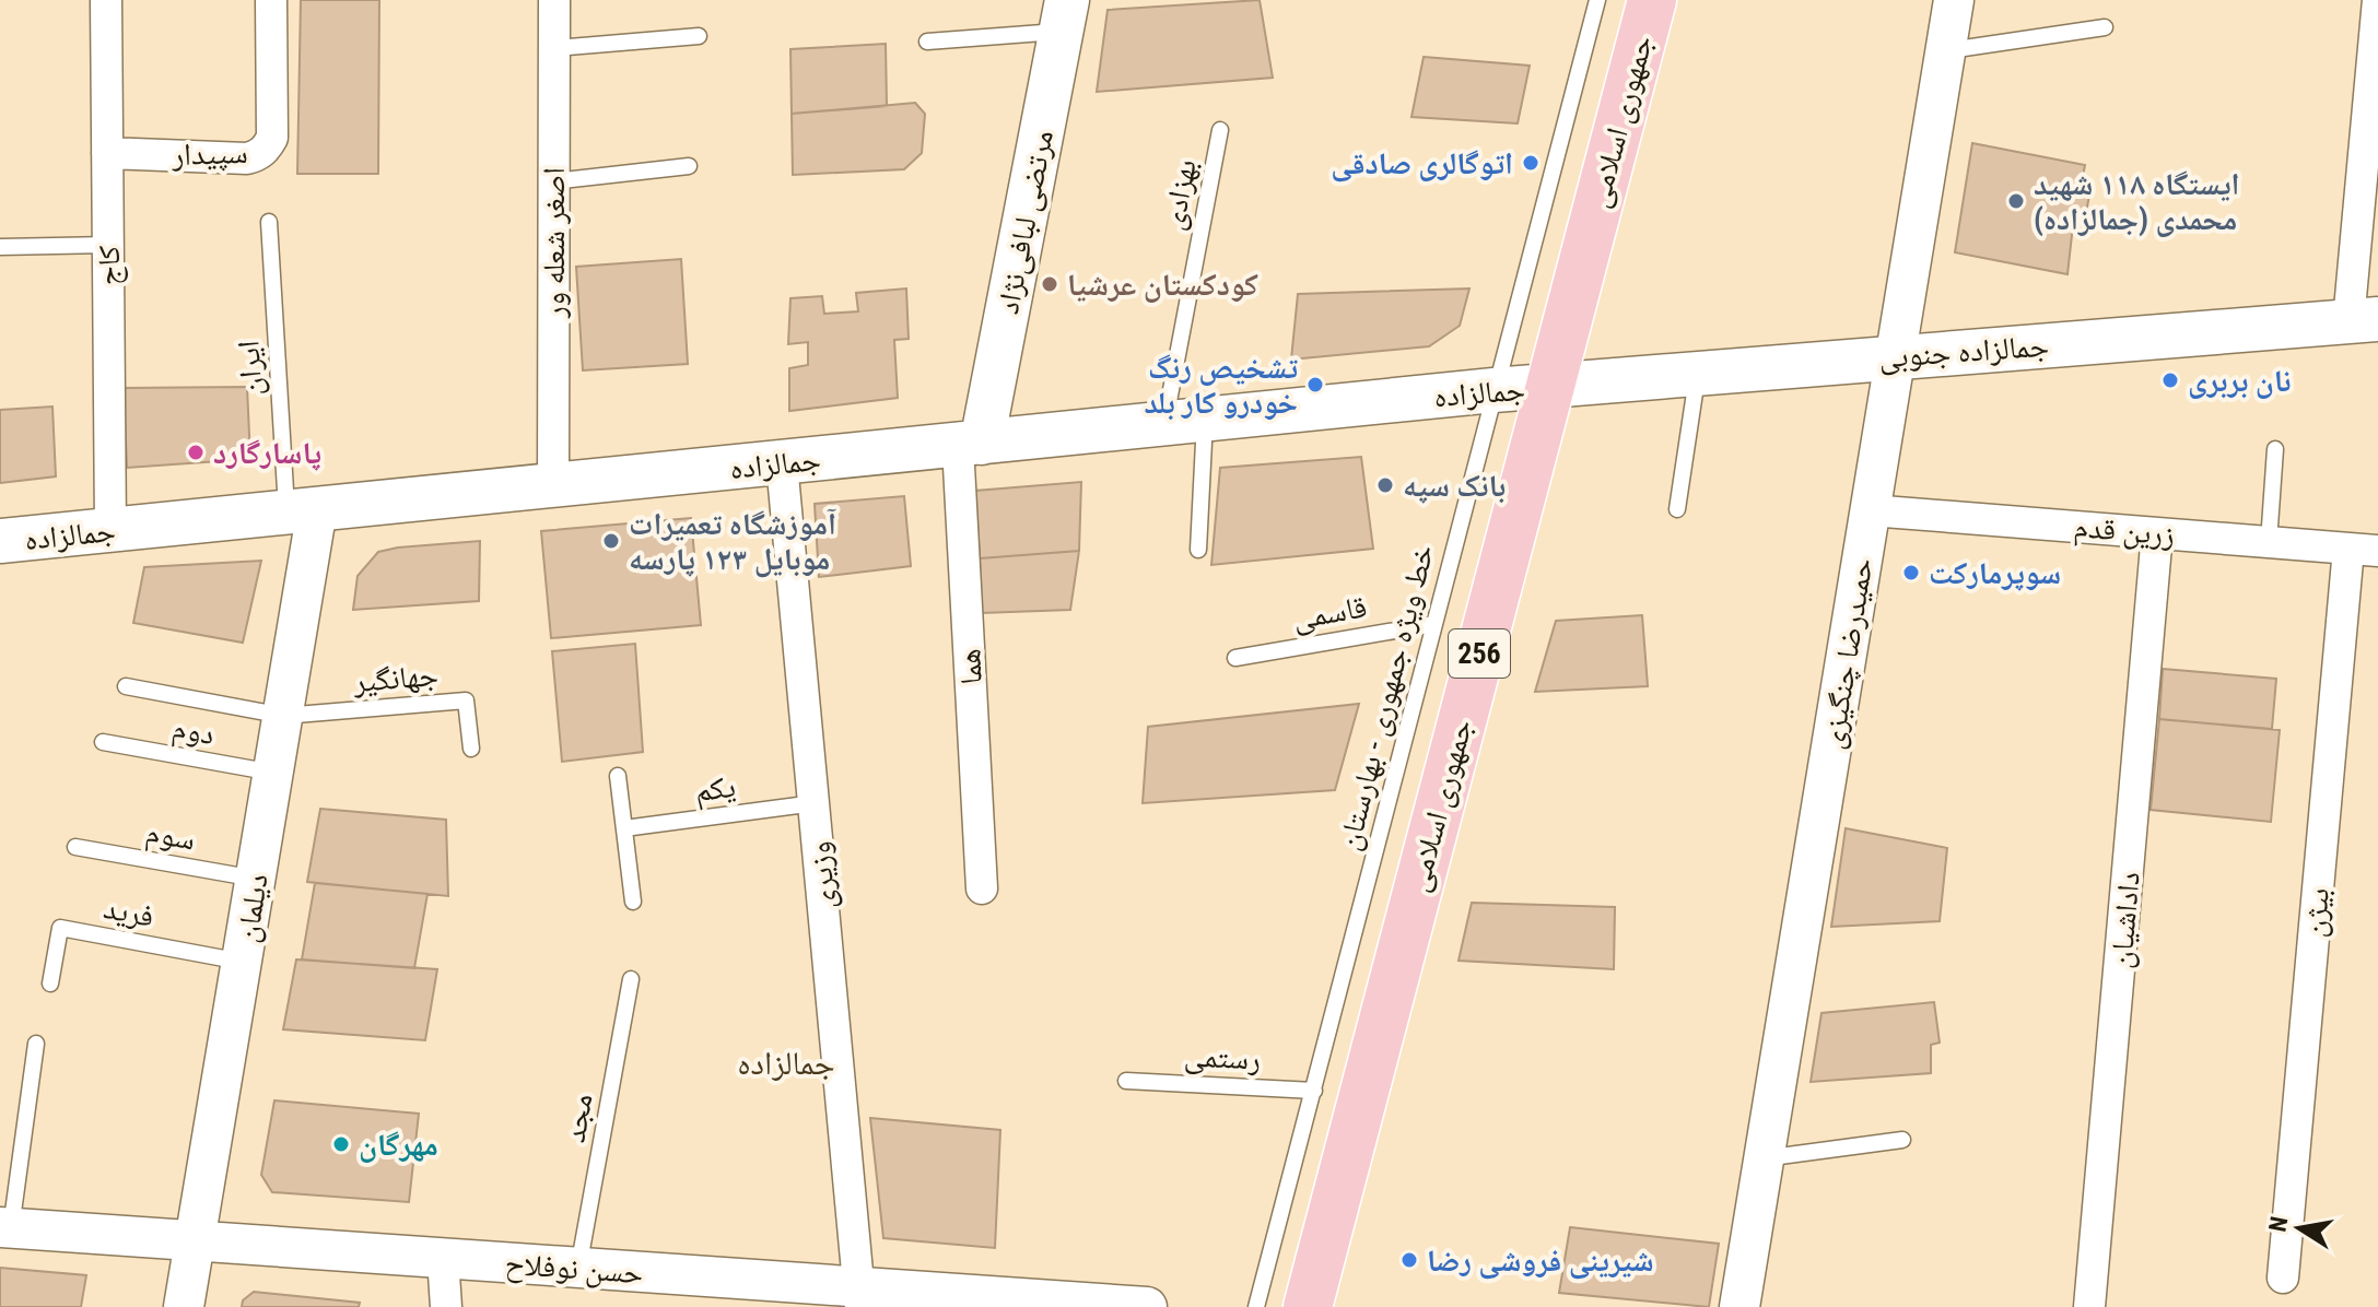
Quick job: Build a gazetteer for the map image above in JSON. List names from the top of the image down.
{
  "streets": {
    "main road": [
      "جمهوری اسلامی",
      "مرتضی لبافی‌نژاد",
      "جمالزاده جنوبی",
      "جمالزاده",
      "256"
    ],
    "street": [
      "سپیدار",
      "اصغر شعله ور",
      "کاج",
      "زرین قدم",
      "حمیدرضا چنگیزی",
      "هما",
      "وزیری",
      "دیلمان",
      "بیژن",
      "داداشیان",
      "حسن نوفلاح"
    ],
    "lane": [
      "بهزادی",
      "ایران",
      "قاسمی",
      "جهانگیر",
      "خط ویژه جمهوری - بهارستان",
      "دوم",
      "یکم",
      "سوم",
      "فرید",
      "رستمی",
      "مجد"
    ]
  },
  "crossings": [
    ["جمهوری اسلامی", "جمالزاده جنوبی"],
    ["جمهوری اسلامی", "جمالزاده"],
    ["سپیدار", "کاج"],
    ["بهزادی", "جمالزاده"],
    ["مرتضی لبافی‌نژاد", "جمالزاده"],
    ["مرتضی لبافی‌نژاد", "هما"],
    ["اصغر شعله ور", "جمالزاده"],
    ["کاج", "جمالزاده"],
    ["جمالزاده جنوبی", "جمالزاده"],
    ["جمالزاده جنوبی", "حمیدرضا چنگیزی"],
    ["ایران", "جمالزاده"],
    ["ایران", "دیلمان"],
    ["جمالزاده", "هما"],
    ["جمالزاده", "خط ویژه جمهوری - بهارستان"],
    ["جمالزاده", "وزیری"],
    ["جمالزاده", "دیلمان"],
    ["زرین قدم", "حمیدرضا چنگیزی"],
    ["زرین قدم", "بیژن"],
    ["زرین قدم", "داداشیان"],
    ["قاسمی", "خط ویژه جمهوری - بهارستان"],
    ["جهانگیر", "دیلمان"],
    ["خط ویژه جمهوری - بهارستان", "رستمی"],
    ["دوم", "دیلمان"],
    ["یکم", "وزیری"],
    ["سوم", "دیلمان"],
    ["وزیری", "حسن نوفلاح"],
    ["دیلمان", "فرید"],
    ["دیلمان", "حسن نوفلاح"],
    ["مجد", "حسن نوفلاح"]
  ],
  "districts": ["جمالزاده"],
  "places": [
    "اتوگالری صادقی",
    "ایستگاه ۱۱۸ شهید محمدی (جمالزاده)",
    "کودکستان عرشیا",
    "نان بربری",
    "تشخیص رنگ خودرو کار بلد",
    "پاسارگارد",
    "بانک سپه",
    "آموزشگاه تعمیرات موبایل ۱۲۳ پارسه",
    "سوپرمارکت",
    "مهرگان",
    "شیرینی فروشی رضا"
  ],
  "north": "left"
}
